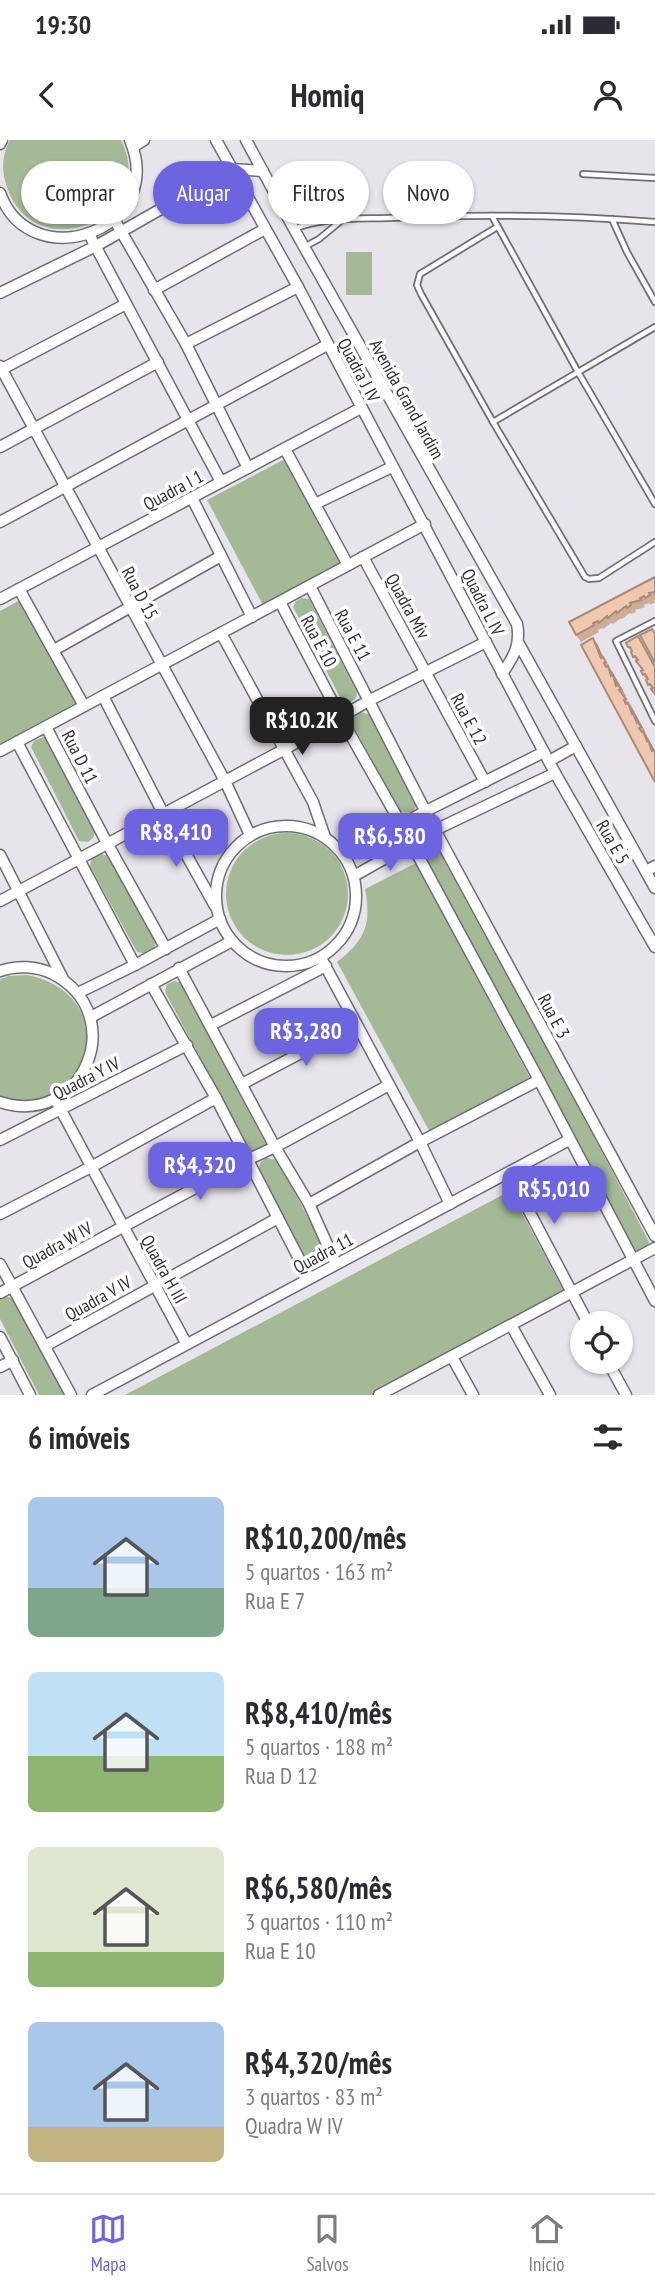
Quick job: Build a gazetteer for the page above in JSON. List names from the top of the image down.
{
  "streets": {
    "street": [
      "Quadra J IV",
      "Avenida Grand Jardim",
      "Quadra I 1",
      "Rua D 15",
      "Quadra L IV",
      "Quadra Miv",
      "Rua E 11",
      "Rua E 10",
      "Rua E 12",
      "Rua D 11",
      "Rua E 5",
      "Rua E 3",
      "Quadra Y IV",
      "Quadra W IV",
      "Quadra 11",
      "Quadra H III",
      "Quadra V IV"
    ]
  },
  "crossings": [
    ["Quadra J IV", "Quadra I 1"],
    ["Quadra J IV", "Quadra L IV"],
    ["Quadra I 1", "Rua D 15"],
    ["Quadra L IV", "Rua E 5"],
    ["Quadra Miv", "Rua E 12"],
    ["Rua E 11", "Rua E 3"],
    ["Rua E 10", "Quadra 11"],
    ["Quadra Y IV", "Quadra H III"],
    ["Quadra W IV", "Quadra H III"],
    ["Quadra 11", "Quadra H III"],
    ["Quadra H III", "Quadra V IV"]
  ],
  "page": {
    "status": "19:30",
    "header": "Homiq",
    "chip": [
      "Comprar",
      "Alugar",
      "Filtros",
      "Novo"
    ],
    "price": [
      "R$10.2K",
      "R$8,410",
      "R$6,580",
      "R$3,280",
      "R$4,320",
      "R$5,010"
    ],
    "heading": "6 imóveis",
    "list": [
      {
        "name": "R$10,200/mês",
        "note": "5 quartos · 163 m² · Rua E 7"
      },
      {
        "name": "R$8,410/mês",
        "note": "5 quartos · 188 m² · Rua D 12"
      },
      {
        "name": "R$6,580/mês",
        "note": "3 quartos · 110 m² · Rua E 10"
      },
      {
        "name": "R$4,320/mês",
        "note": "3 quartos · 83 m² · Quadra W IV"
      }
    ],
    "tabs": ["Mapa", "Salvos", "Início"]
  }
}
